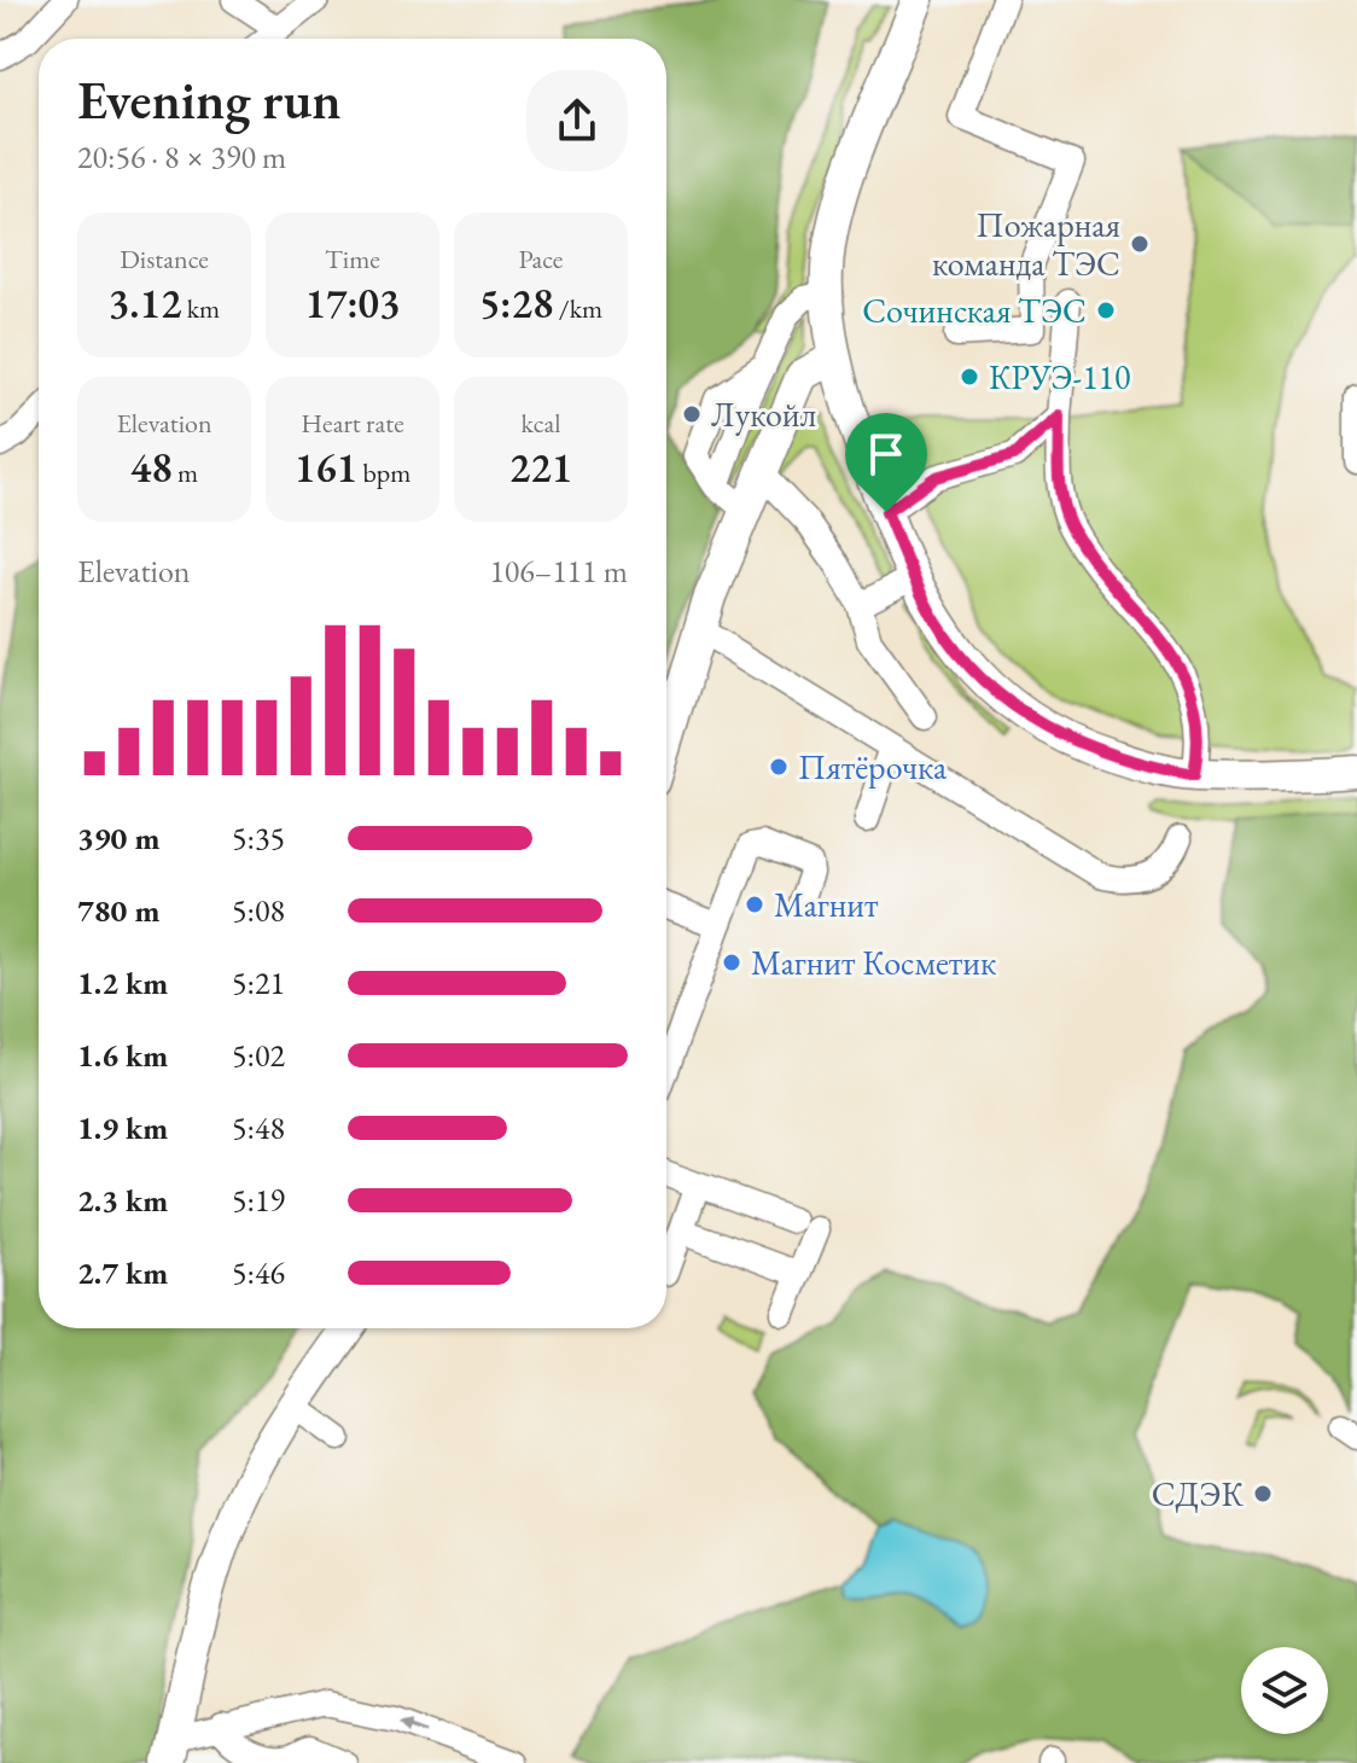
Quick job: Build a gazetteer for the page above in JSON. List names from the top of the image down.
{
  "places": [
    "Пожарная команда ТЭС",
    "Сочинская ТЭС",
    "КРУЭ-110",
    "Лукойл",
    "Пятёрочка",
    "Магнит",
    "Магнит Косметик",
    "СДЭК"
  ],
  "page": {
    "heading": ["Evening run", "20:56 · 8 × 390 m"],
    "stats": [
      ["Distance", "3.12 km"],
      ["Time", "17:03"],
      ["Pace", "5:28 /km"],
      ["Elevation", "48 m"],
      ["Heart rate", "161 bpm"],
      ["kcal", "221"]
    ],
    "chart": ["Elevation", "106–111 m"],
    "list": [
      {
        "name": "390 m",
        "note": "5:35"
      },
      {
        "name": "780 m",
        "note": "5:08"
      },
      {
        "name": "1.2 km",
        "note": "5:21"
      },
      {
        "name": "1.6 km",
        "note": "5:02"
      },
      {
        "name": "1.9 km",
        "note": "5:48"
      },
      {
        "name": "2.3 km",
        "note": "5:19"
      },
      {
        "name": "2.7 km",
        "note": "5:46"
      }
    ]
  }
}
